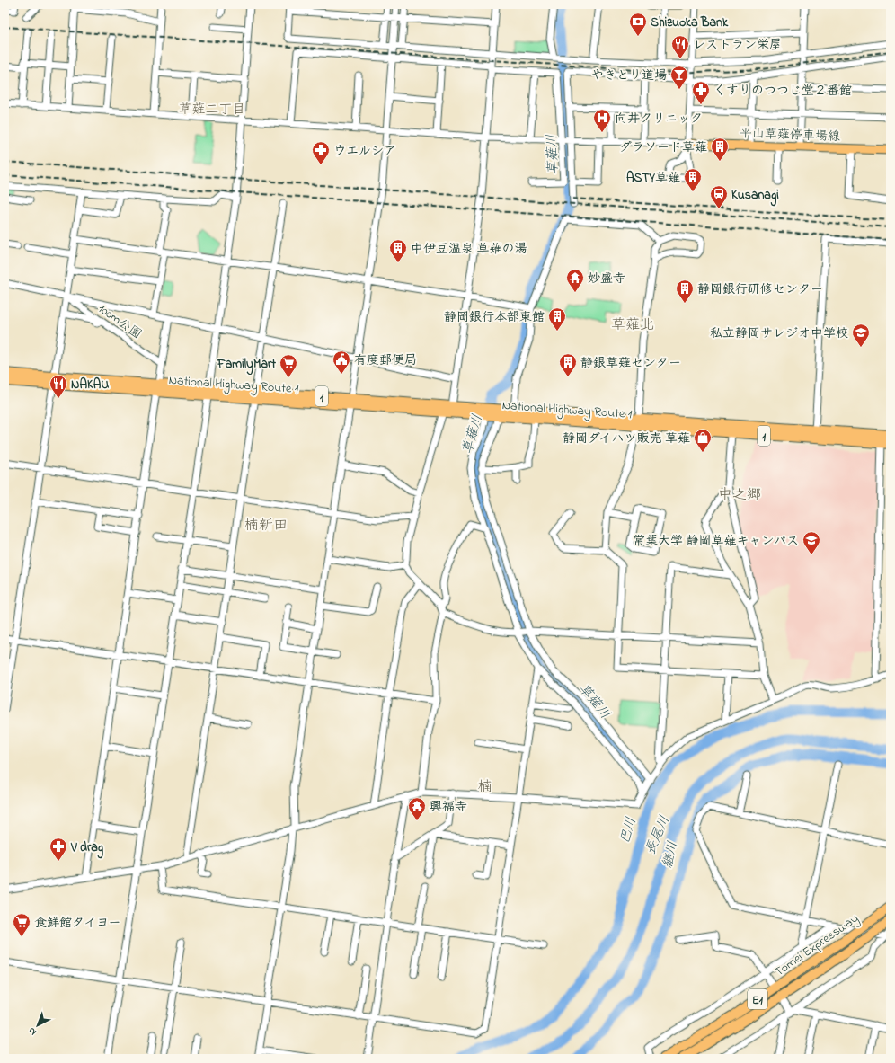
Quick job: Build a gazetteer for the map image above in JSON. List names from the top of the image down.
{
  "streets": {
    "highway": [
      "National Highway Route 1",
      "1",
      "Tomei Expressway",
      "E1"
    ],
    "main road": ["平山草薙停車場線"],
    "street": ["100m公園"]
  },
  "districts": [
    "草薙二丁目",
    "草薙北",
    "中之郷",
    "楠新田",
    "楠"
  ],
  "water": [
    "草薙川",
    "巴川",
    "長尾川",
    "継川"
  ],
  "places": {
    "bank": ["Shizuoka Bank"],
    "restaurant": ["レストラン栄屋", "NAKAU"],
    "bar": ["やきとり道場"],
    "pharmacy": ["くすりのつつじ堂２番館", "ウエルシア", "V drag"],
    "hospital": ["向井クリニック"],
    "building": [
      "グラソード草薙",
      "ASTY草薙",
      "中伊豆温泉 草薙の湯",
      "静岡銀行研修センター",
      "静岡銀行本部東館",
      "静銀草薙センター"
    ],
    "station": ["Kusanagi"],
    "temple": ["妙盛寺", "興福寺"],
    "school or university": ["私立静岡サレジオ中学校", "常葉大学 静岡草薙キャンパス"],
    "public building": ["有度郵便局"],
    "supermarket": ["FamilyMart", "食鮮館タイヨー"],
    "shop": ["静岡ダイハツ販売 草薙"]
  },
  "north": "bottom left"
}
